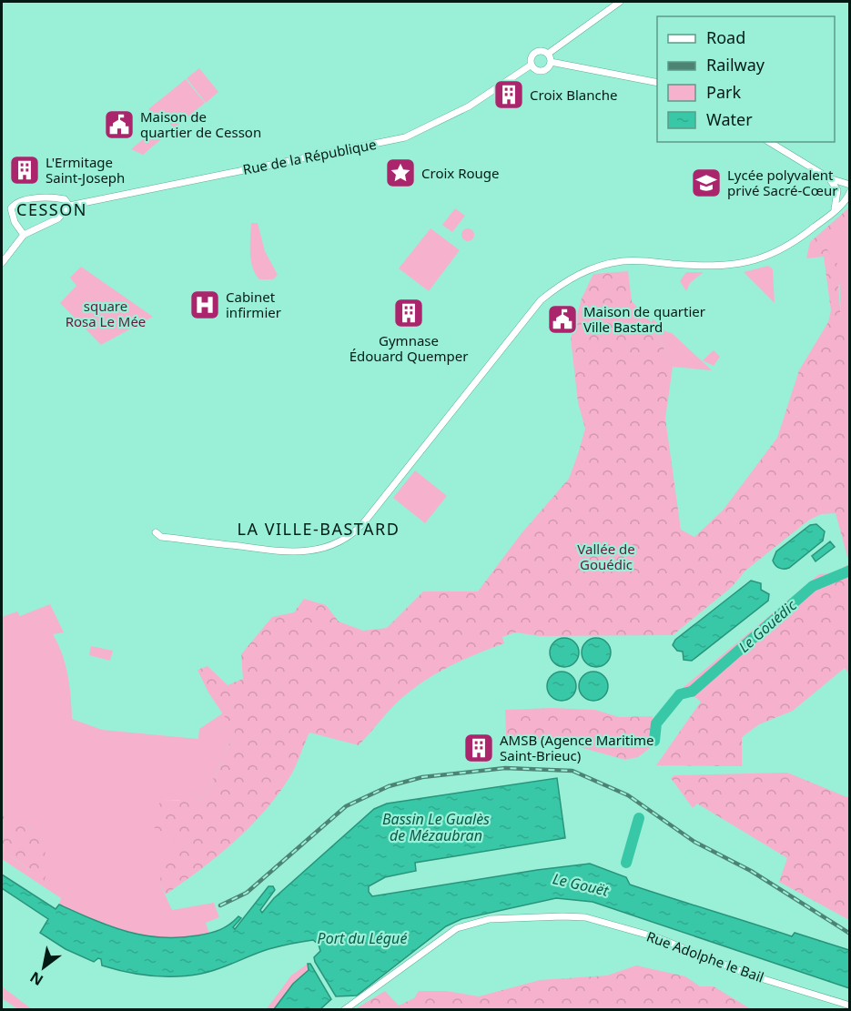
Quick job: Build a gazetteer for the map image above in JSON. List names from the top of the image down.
{
  "streets": {
    "street": ["Rue de la République", "Rue Adolphe le Bail"]
  },
  "districts": ["CESSON", "LA VILLE-BASTARD"],
  "water": [
    "Le Gouédic",
    "Bassin Le Gualès de Mézaubran",
    "Le Gouët",
    "Port du Légué"
  ],
  "parks": ["square Rosa Le Mée", "Vallée de Gouédic"],
  "places": {
    "building": [
      "Croix Blanche",
      "L'Ermitage Saint-Joseph",
      "Gymnase Édouard Quemper",
      "AMSB (Agence Maritime Saint-Brieuc)"
    ],
    "public building": ["Maison de quartier de Cesson", "Maison de quartier Ville Bastard"],
    "place": ["Croix Rouge"],
    "school or university": ["Lycée polyvalent privé Sacré-Cœur"],
    "hospital": ["Cabinet infirmier"]
  },
  "legend": [
    "Road",
    "Railway",
    "Park",
    "Water"
  ],
  "north": "bottom left"
}
